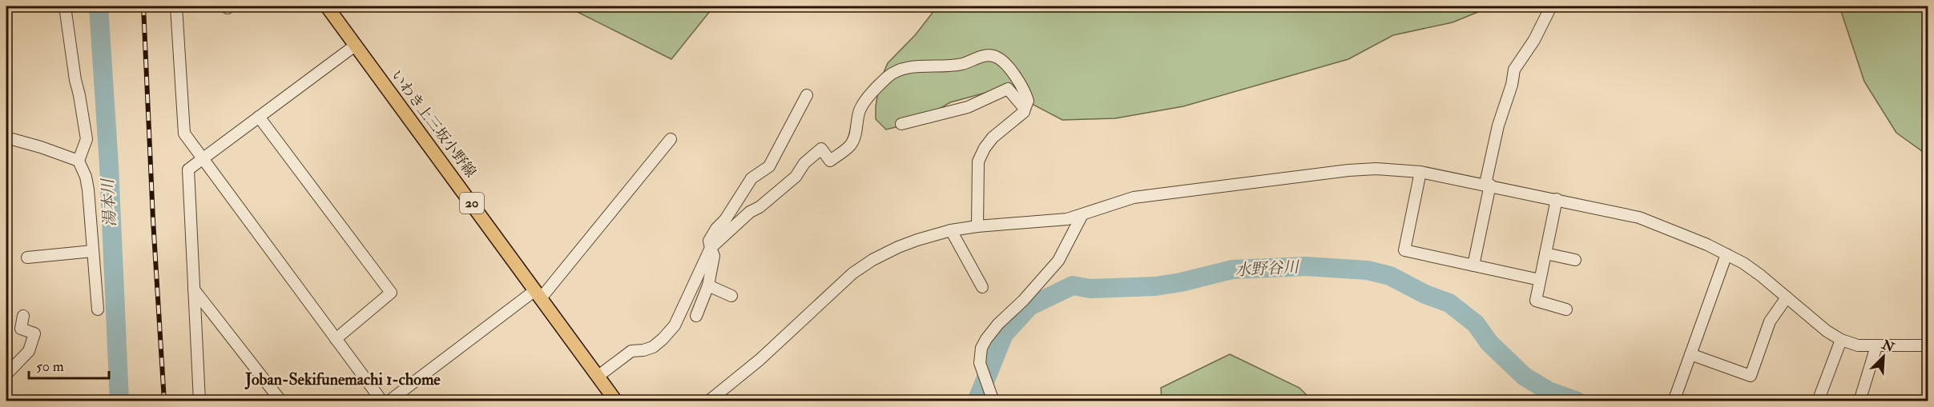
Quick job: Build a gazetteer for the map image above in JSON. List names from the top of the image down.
{
  "streets": {
    "main road": ["いわき上三坂小野線", "20"]
  },
  "districts": ["Joban-Sekifunemachi 1-chome"],
  "water": ["湯本川", "水野谷川"],
  "scale_bar": "50 m",
  "north": "top right"
}
